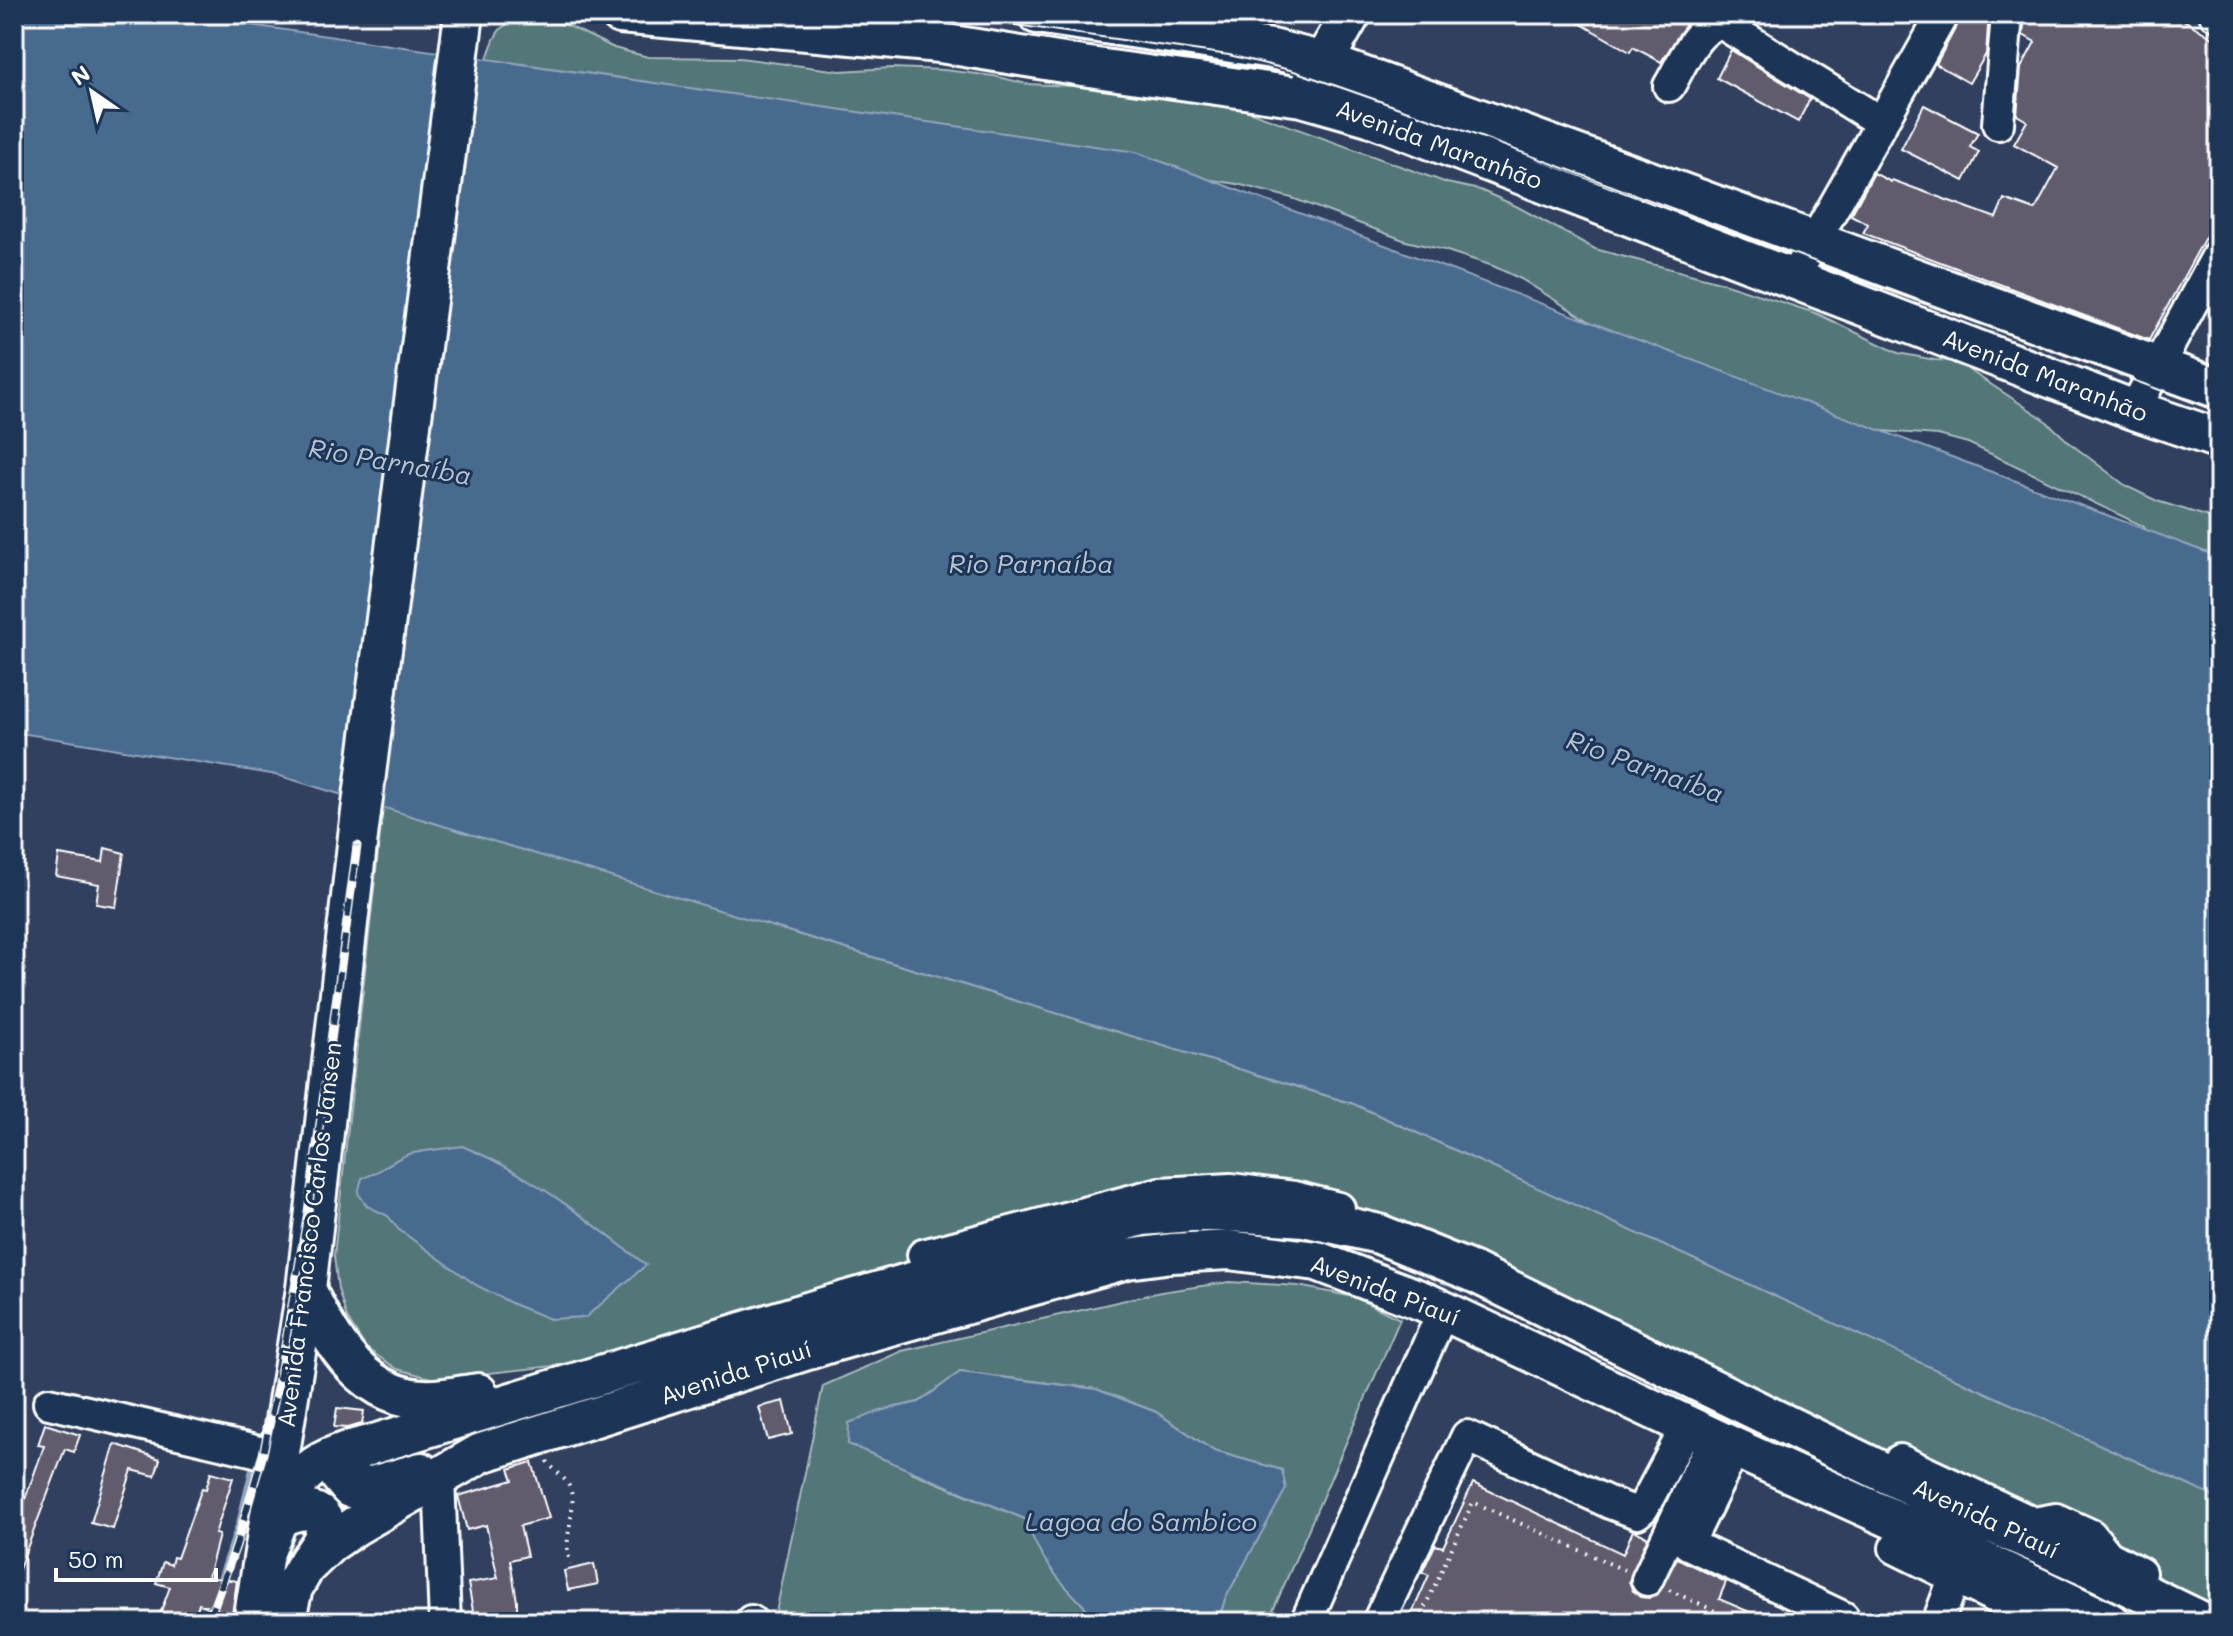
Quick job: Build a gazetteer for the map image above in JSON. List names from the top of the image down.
{
  "streets": {
    "main road": ["Avenida Maranhão", "Avenida Francisco Carlos Jansen", "Avenida Piauí"]
  },
  "crossings": [
    ["Avenida Francisco Carlos Jansen", "Avenida Piauí"]
  ],
  "water": ["Rio Parnaíba", "Lagoa do Sambico"],
  "scale_bar": "50 m",
  "north": "top left"
}
